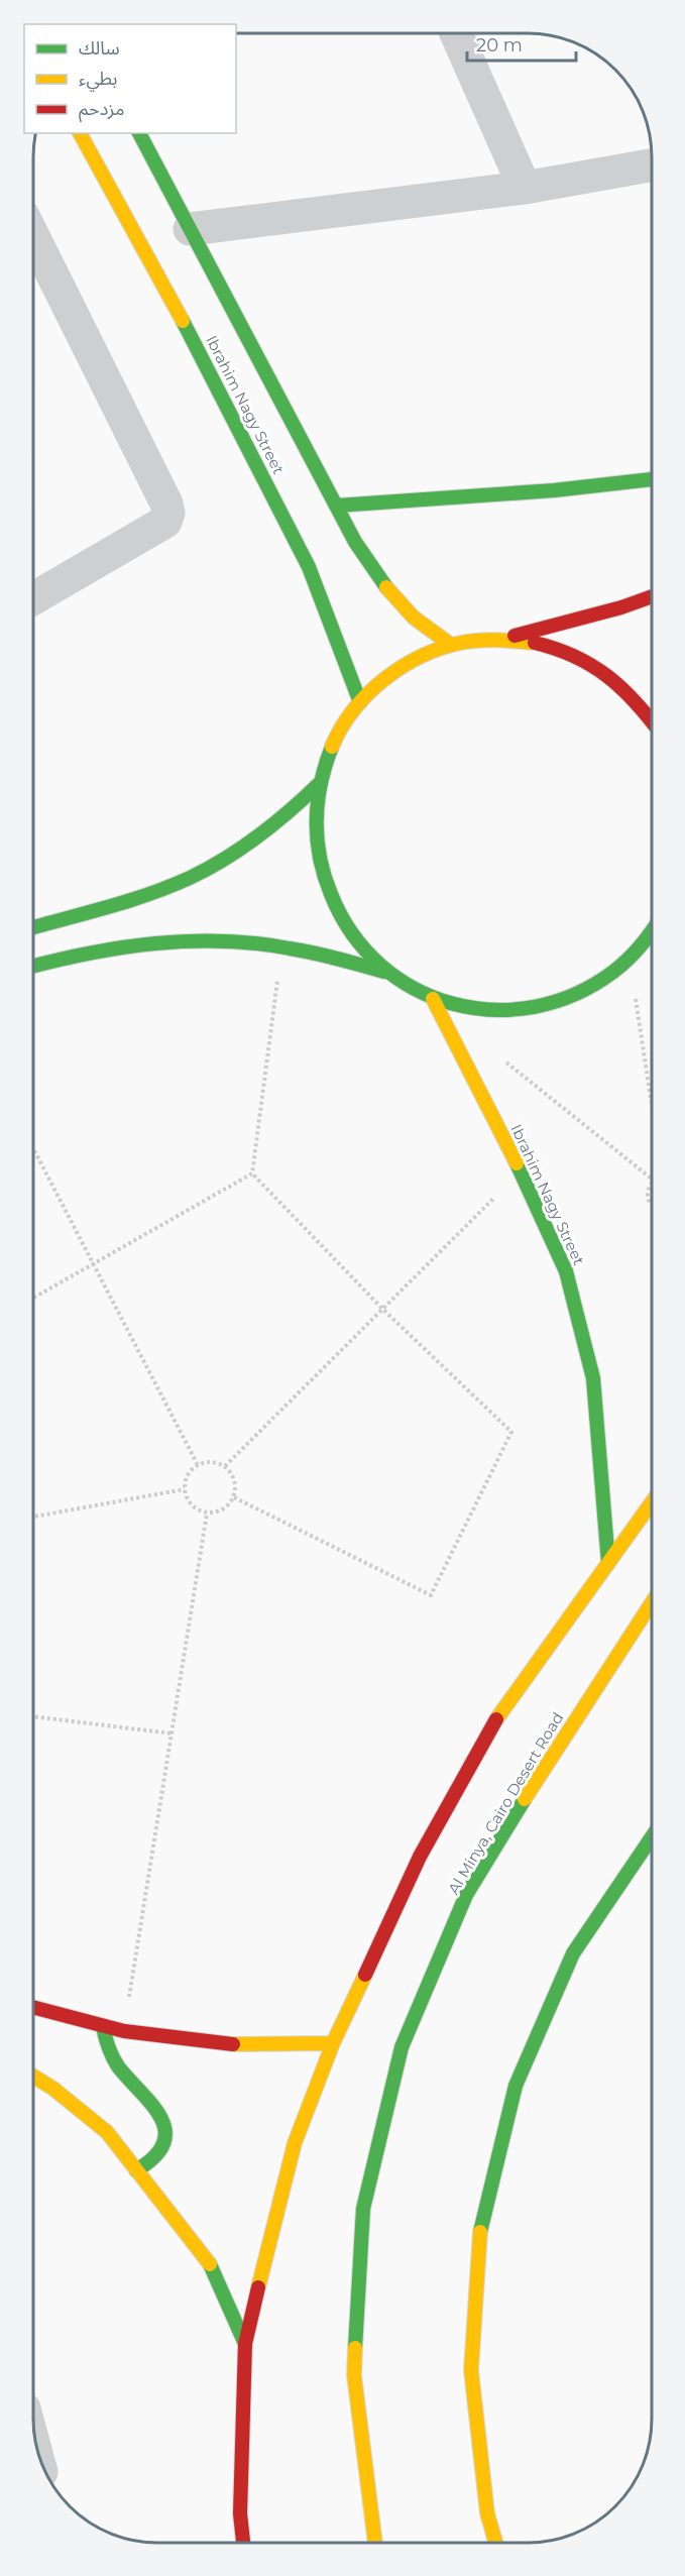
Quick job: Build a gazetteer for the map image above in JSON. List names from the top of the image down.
{
  "streets": {
    "main road": ["Ibrahim Nagy Street", "Al Minya, Cairo Desert Road"]
  },
  "legend": ["سالك", "بطيء", "مزدحم"],
  "scale_bar": "20 m"
}
